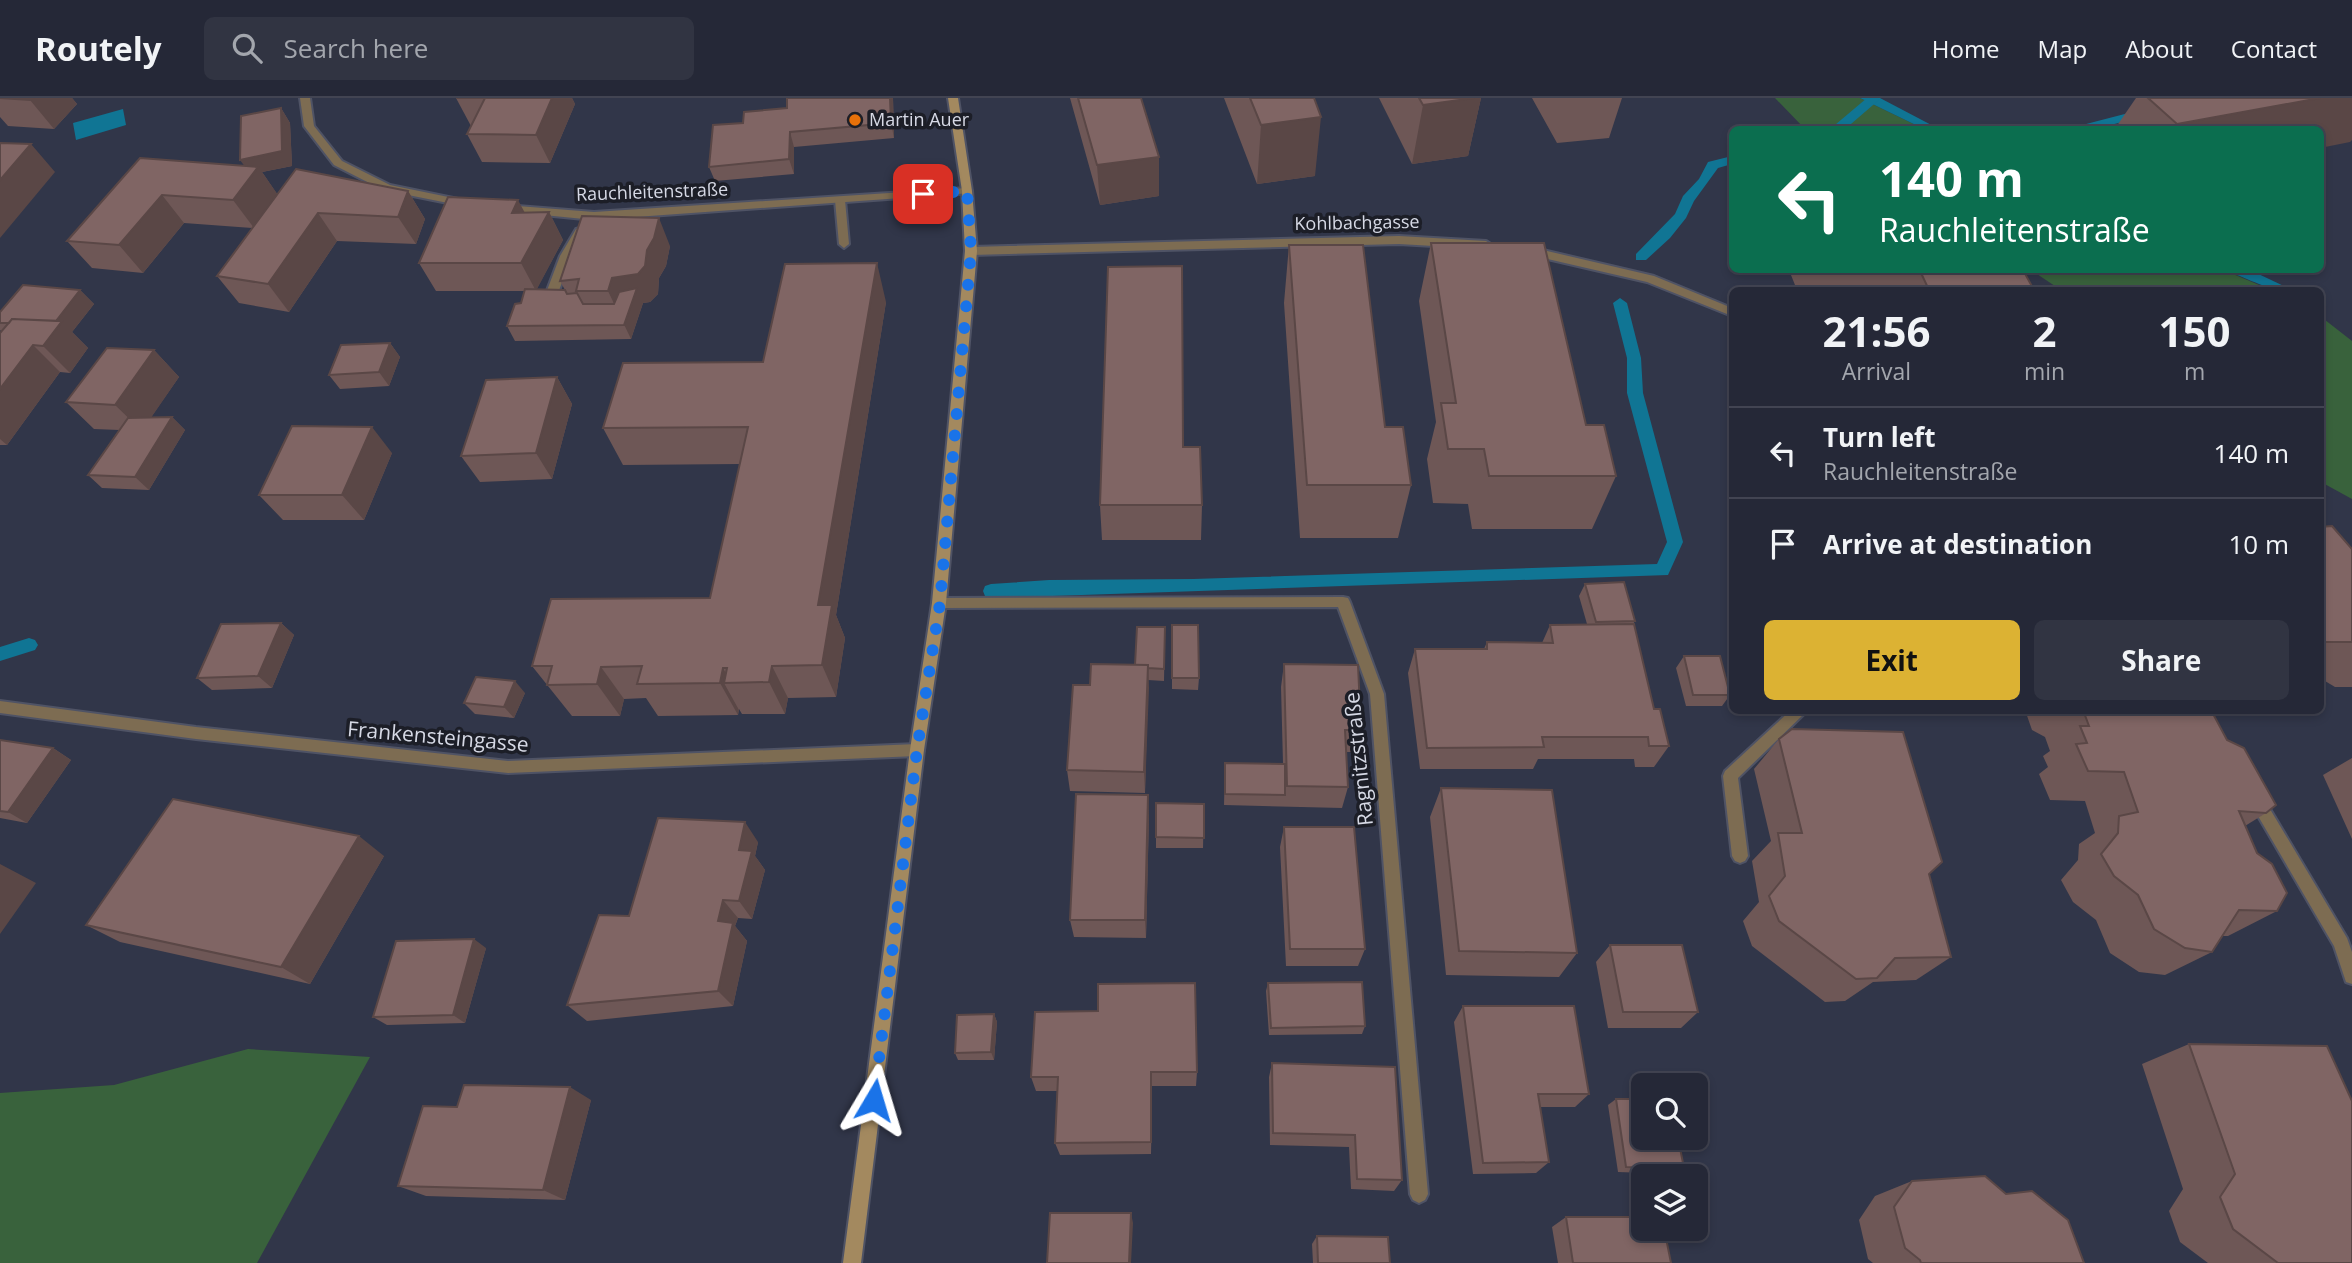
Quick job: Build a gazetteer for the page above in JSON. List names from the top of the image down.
{
  "streets": {
    "street": [
      "Rauchleitenstraße",
      "Kohlbachgasse",
      "Frankensteingasse",
      "Ragnitzstraße"
    ]
  },
  "places": ["Martin Auer"],
  "page": {
    "header": "Routely",
    "search": "Search here",
    "nav": [
      "Home",
      "Map",
      "About",
      "Contact"
    ],
    "turn": ["140 m", "Rauchleitenstraße"],
    "eta": [
      "21:56",
      "Arrival",
      "2",
      "min",
      "150",
      "m"
    ],
    "list": [
      {
        "name": "Turn left",
        "note": "Rauchleitenstraße",
        "value": "140 m"
      },
      {
        "name": "Arrive at destination",
        "value": "10 m"
      }
    ],
    "buttons": ["Exit", "Share"]
  }
}
